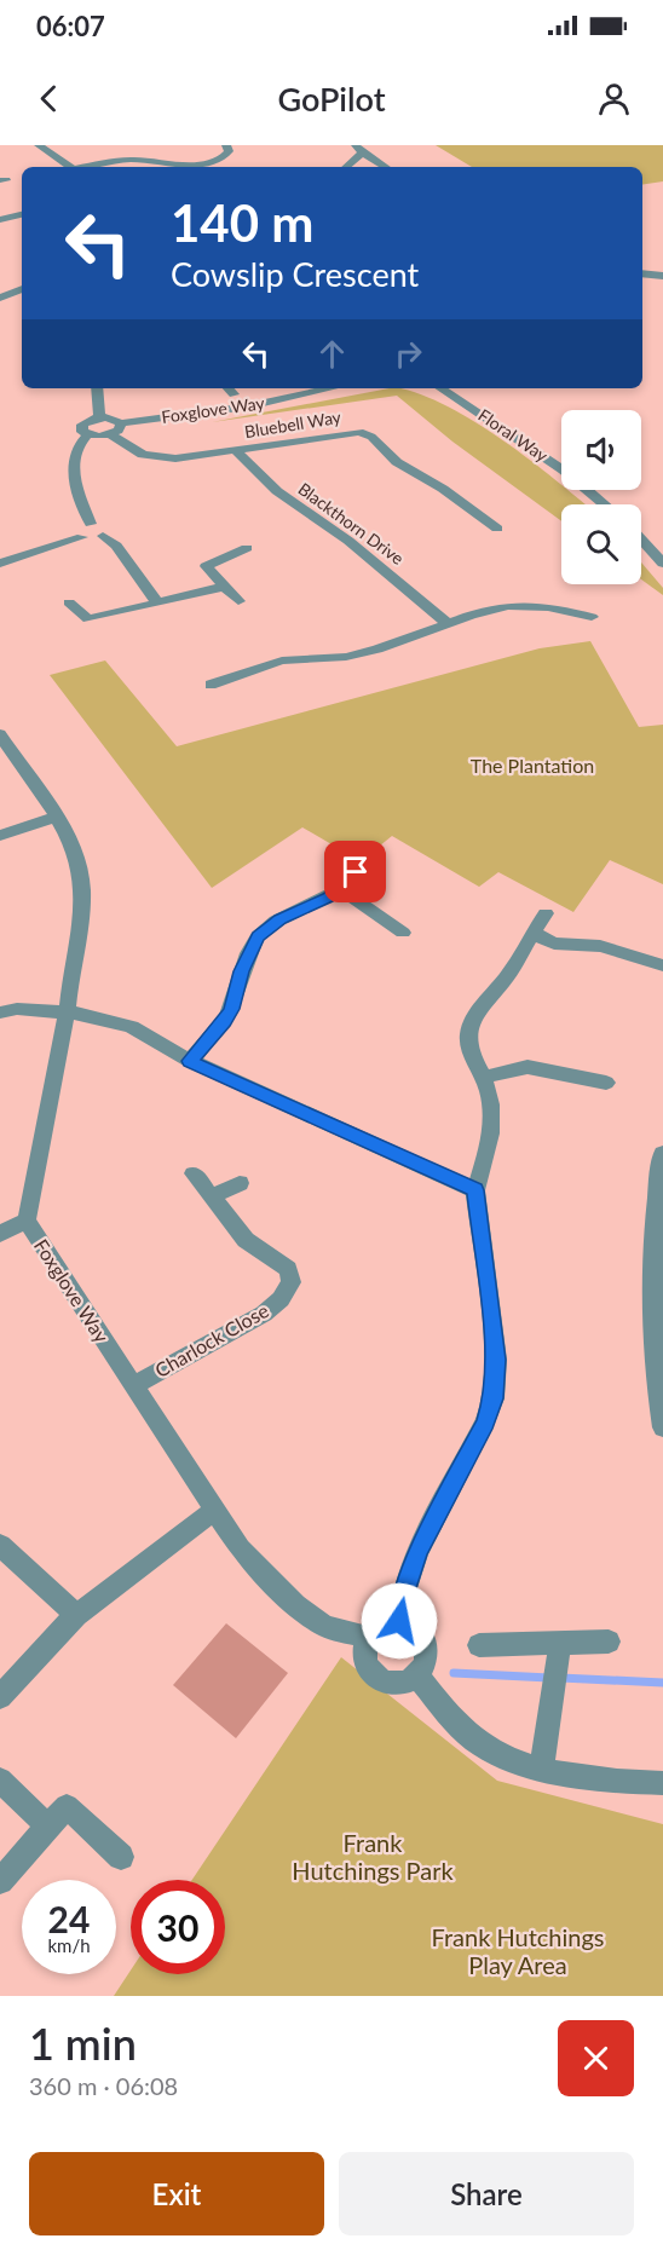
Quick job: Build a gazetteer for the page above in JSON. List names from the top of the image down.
{
  "streets": {
    "street": [
      "Foxglove Way",
      "Bluebell Way",
      "Floral Way",
      "Blackthorn Drive",
      "Charlock Close"
    ]
  },
  "crossings": [
    ["Foxglove Way", "Charlock Close"],
    ["Bluebell Way", "Blackthorn Drive"]
  ],
  "parks": ["The Plantation", "Frank Hutchings Park", "Frank Hutchings Play Area"],
  "page": {
    "status": "06:07",
    "header": "GoPilot",
    "turn": ["140 m", "Cowslip Crescent"],
    "speed": "24 km/h",
    "limit": "30",
    "heading": ["1 min", "360 m · 06:08"],
    "buttons": ["Exit", "Share"]
  }
}
